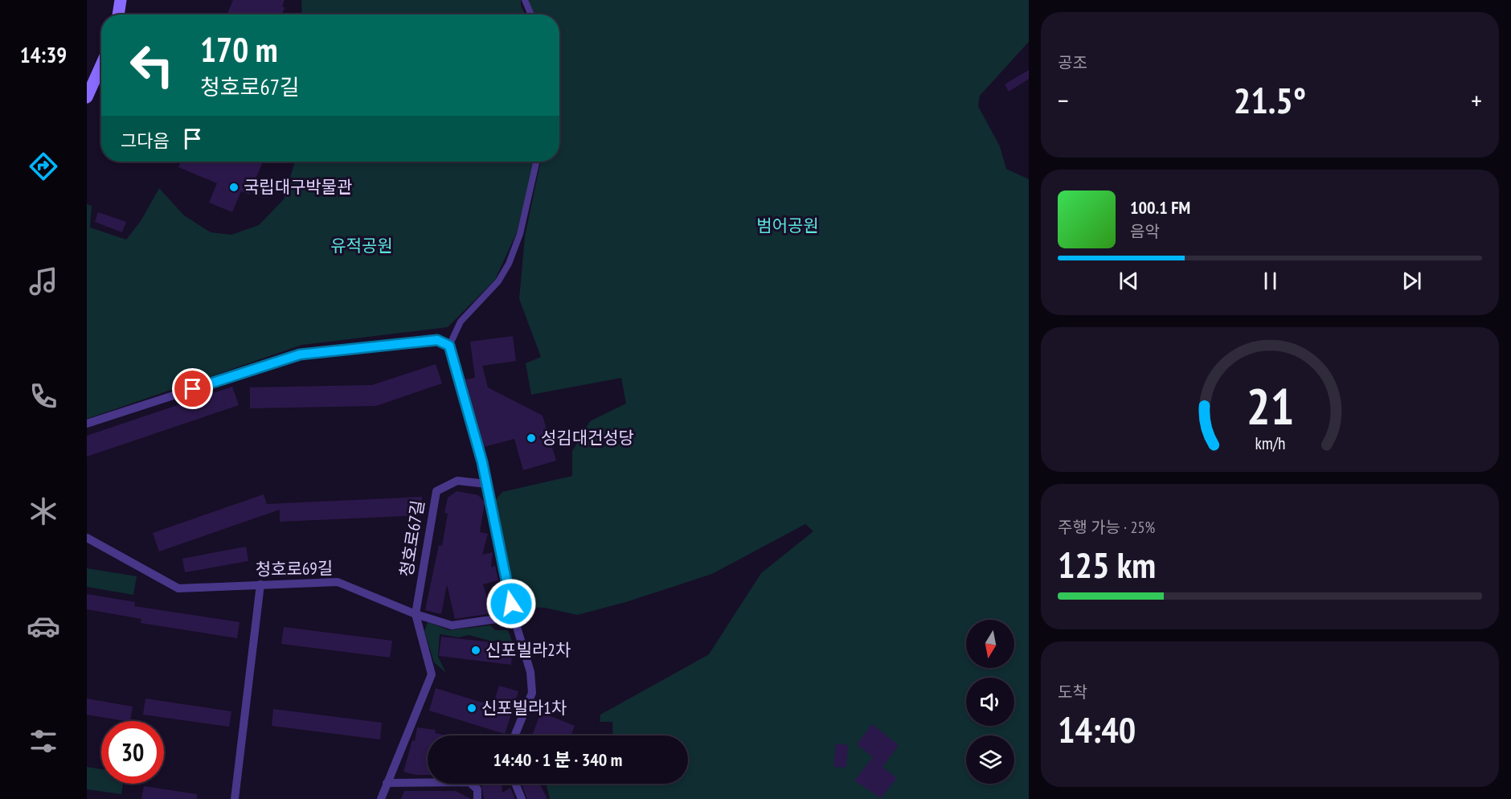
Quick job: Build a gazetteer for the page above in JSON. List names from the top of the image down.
{
  "streets": {
    "street": ["청호로67길", "청호로69길"]
  },
  "crossings": [
    ["청호로67길", "청호로69길"]
  ],
  "parks": ["범어공원", "유적공원"],
  "places": [
    "국립대구박물관",
    "성김대건성당",
    "신포빌라2차",
    "신포빌라1차"
  ],
  "north": "bottom",
  "page": {
    "tabs": "14:39",
    "tile": [
      "공조",
      ["주행 가능 · 25%", "125 km"],
      ["도착", "14:40"]
    ],
    "turn": ["170 m", "청호로67길"],
    "heat": ["−", "21.5°", "+"],
    "then": "그다음",
    "song": ["100.1 FM", "음악"],
    "limit": "30",
    "trip": "14:40 · 1 분 · 340 m",
    "gauge": ["21", "km/h"]
  }
}
